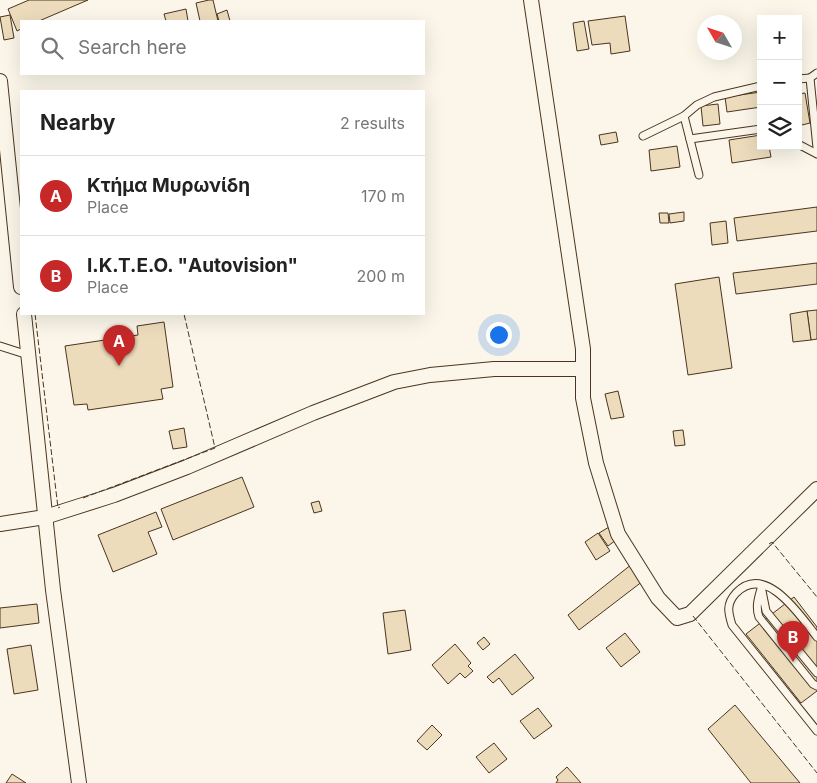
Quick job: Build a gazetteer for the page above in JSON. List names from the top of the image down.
{
  "north": "top left",
  "page": {
    "map_buttons": ["+", "−"],
    "search": "Search here",
    "heading": ["Nearby", "2 results"],
    "list": [
      {
        "mark": "A",
        "name": "Κτήμα Μυρωνίδη",
        "note": "Place",
        "value": "170 m"
      },
      {
        "mark": "B",
        "name": "I.Κ.Τ.Ε.Ο. \"Autovision\"",
        "note": "Place",
        "value": "200 m"
      }
    ],
    "pins": ["A", "B"]
  }
}
